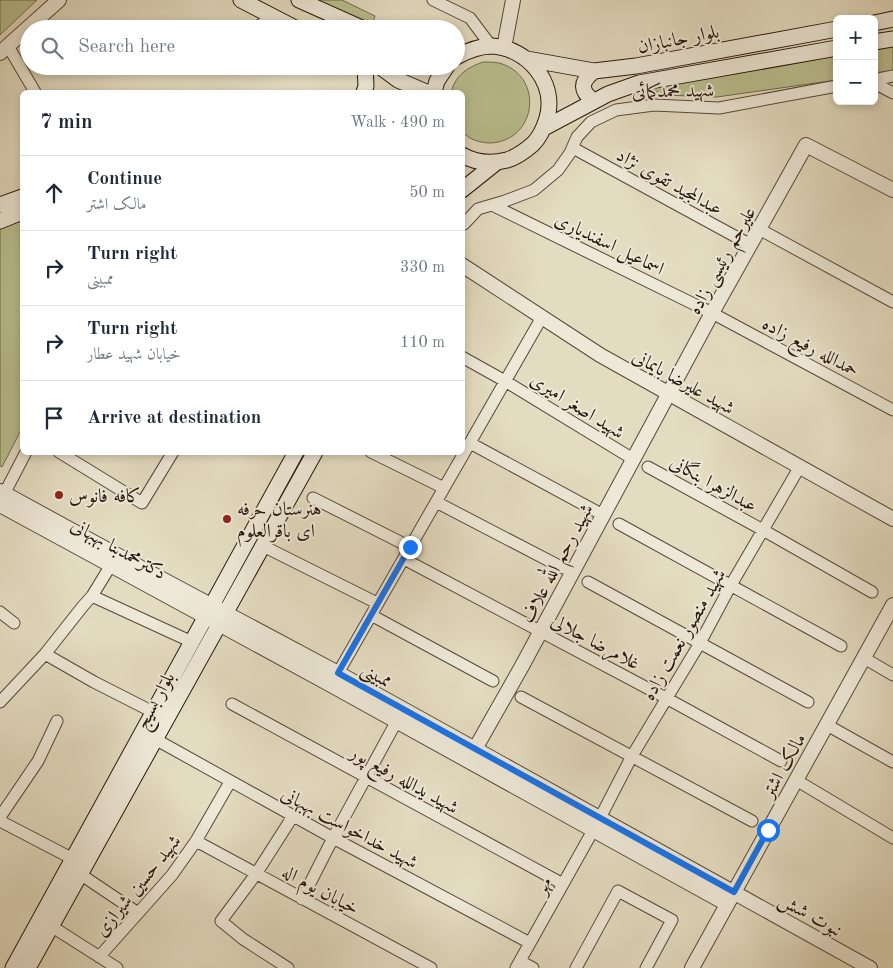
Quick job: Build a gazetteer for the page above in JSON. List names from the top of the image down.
{
  "streets": {
    "main road": ["بلوار جانبازان", "بلوار بسیج"],
    "street": [
      "شهید محمدکمائی",
      "عبدالمجید تقوی نژاد",
      "اسماعیل اسفندیاری",
      "علیرحم رئیسی زاده",
      "حمدالله رفیع زاده",
      "شهید علیرضا بایمانی",
      "شهید اصغر امیری",
      "عبدالزهرا بنگانی",
      "دکترمحمدبنا بهبهانی",
      "شهید رحم الله علاف",
      "شهید منصور نعمت زاده",
      "غلامرضا جلالی",
      "ممبینی",
      "مالک اشتر",
      "شهید یدالله رفیع پور",
      "شهید خداخواست بهبهانی",
      "شهید حسین شیرازی",
      "مهر",
      "خیابان یوم اله",
      "نبوت شش"
    ]
  },
  "crossings": [
    ["شهید محمدکمائی", "عبدالمجید تقوی نژاد"],
    ["شهید محمدکمائی", "اسماعیل اسفندیاری"],
    ["عبدالمجید تقوی نژاد", "علیرحم رئیسی زاده"],
    ["اسماعیل اسفندیاری", "علیرحم رئیسی زاده"],
    ["اسماعیل اسفندیاری", "حمدالله رفیع زاده"],
    ["علیرحم رئیسی زاده", "حمدالله رفیع زاده"],
    ["علیرحم رئیسی زاده", "شهید علیرضا بایمانی"],
    ["علیرحم رئیسی زاده", "شهید رحم الله علاف"],
    ["شهید علیرضا بایمانی", "شهید رحم الله علاف"],
    ["شهید علیرضا بایمانی", "شهید منصور نعمت زاده"],
    ["شهید اصغر امیری", "شهید رحم الله علاف"],
    ["عبدالزهرا بنگانی", "شهید منصور نعمت زاده"],
    ["دکترمحمدبنا بهبهانی", "ممبینی"],
    ["دکترمحمدبنا بهبهانی", "بلوار بسیج"],
    ["شهید رحم الله علاف", "غلامرضا جلالی"],
    ["شهید رحم الله علاف", "ممبینی"],
    ["شهید منصور نعمت زاده", "غلامرضا جلالی"],
    ["شهید منصور نعمت زاده", "ممبینی"],
    ["شهید منصور نعمت زاده", "مهر"],
    ["ممبینی", "بلوار بسیج"],
    ["ممبینی", "مالک اشتر"],
    ["ممبینی", "مهر"],
    ["ممبینی", "نبوت شش"],
    ["بلوار بسیج", "شهید خداخواست بهبهانی"],
    ["مالک اشتر", "نبوت شش"],
    ["شهید یدالله رفیع پور", "مهر"],
    ["شهید خداخواست بهبهانی", "شهید حسین شیرازی"],
    ["شهید خداخواست بهبهانی", "مهر"],
    ["شهید حسین شیرازی", "خیابان یوم اله"]
  ],
  "places": ["کافه فانوس", "هنرستان حرفه ای باقرالعلوم"],
  "page": {
    "map_buttons": ["+", "−"],
    "search": "Search here",
    "heading": ["7 min", "Walk · 490 m"],
    "list": [
      ["Continue", "مالک اشتر", "50 m"],
      ["Turn right", "ممبینی", "330 m"],
      ["Turn right", "خیابان شهید عطار", "110 m"],
      "Arrive at destination"
    ]
  }
}
